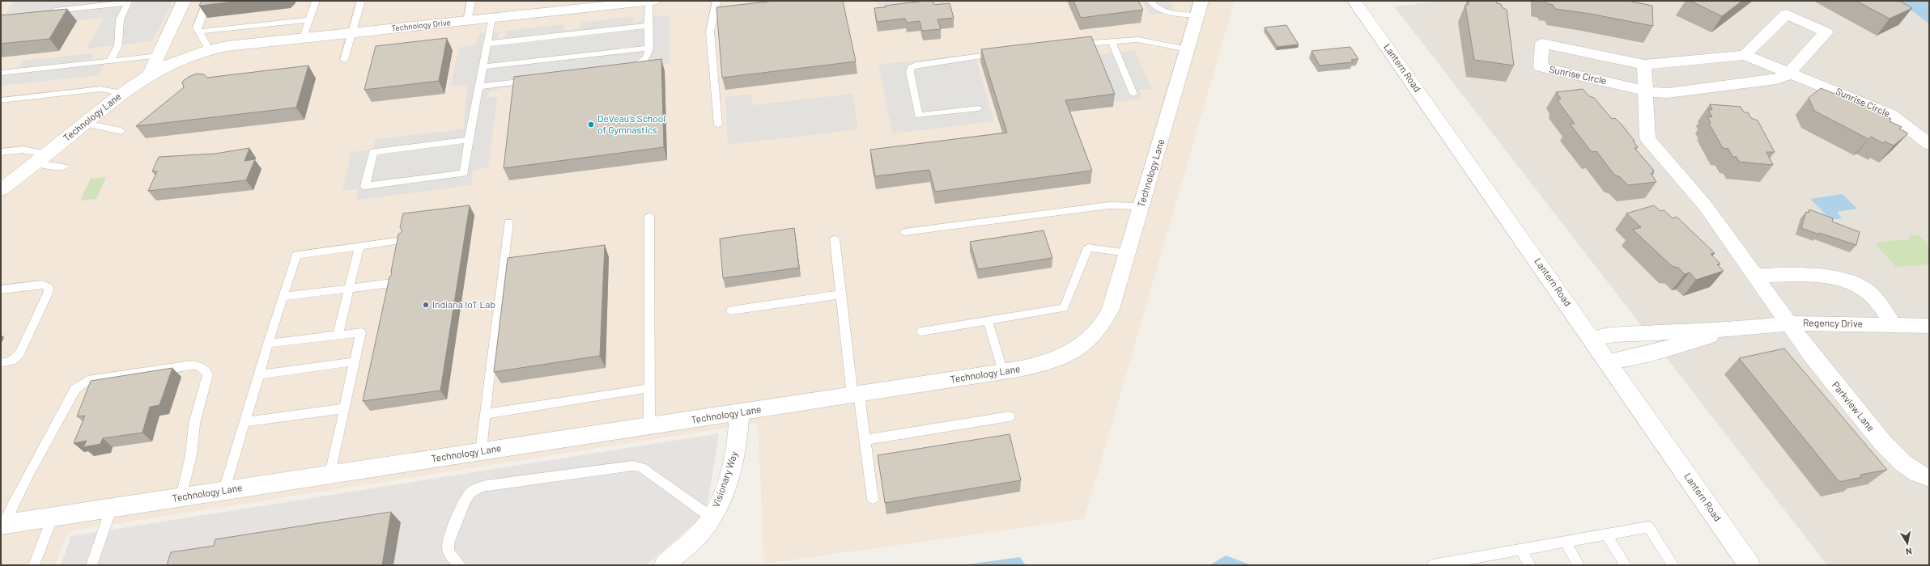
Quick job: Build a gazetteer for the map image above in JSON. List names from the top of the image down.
{
  "streets": {
    "street": [
      "Technology Drive",
      "Lantern Road",
      "Sunrise Circle",
      "Technology Lane",
      "Regency Drive",
      "Parkview Lane",
      "Visionary Way"
    ]
  },
  "crossings": [
    ["Technology Drive", "Technology Lane"],
    ["Lantern Road", "Regency Drive"],
    ["Technology Lane", "Visionary Way"],
    ["Regency Drive", "Parkview Lane"]
  ],
  "places": ["DeVeau's School of Gymnastics", "Indiana IoT Lab"],
  "north": "bottom"
}
